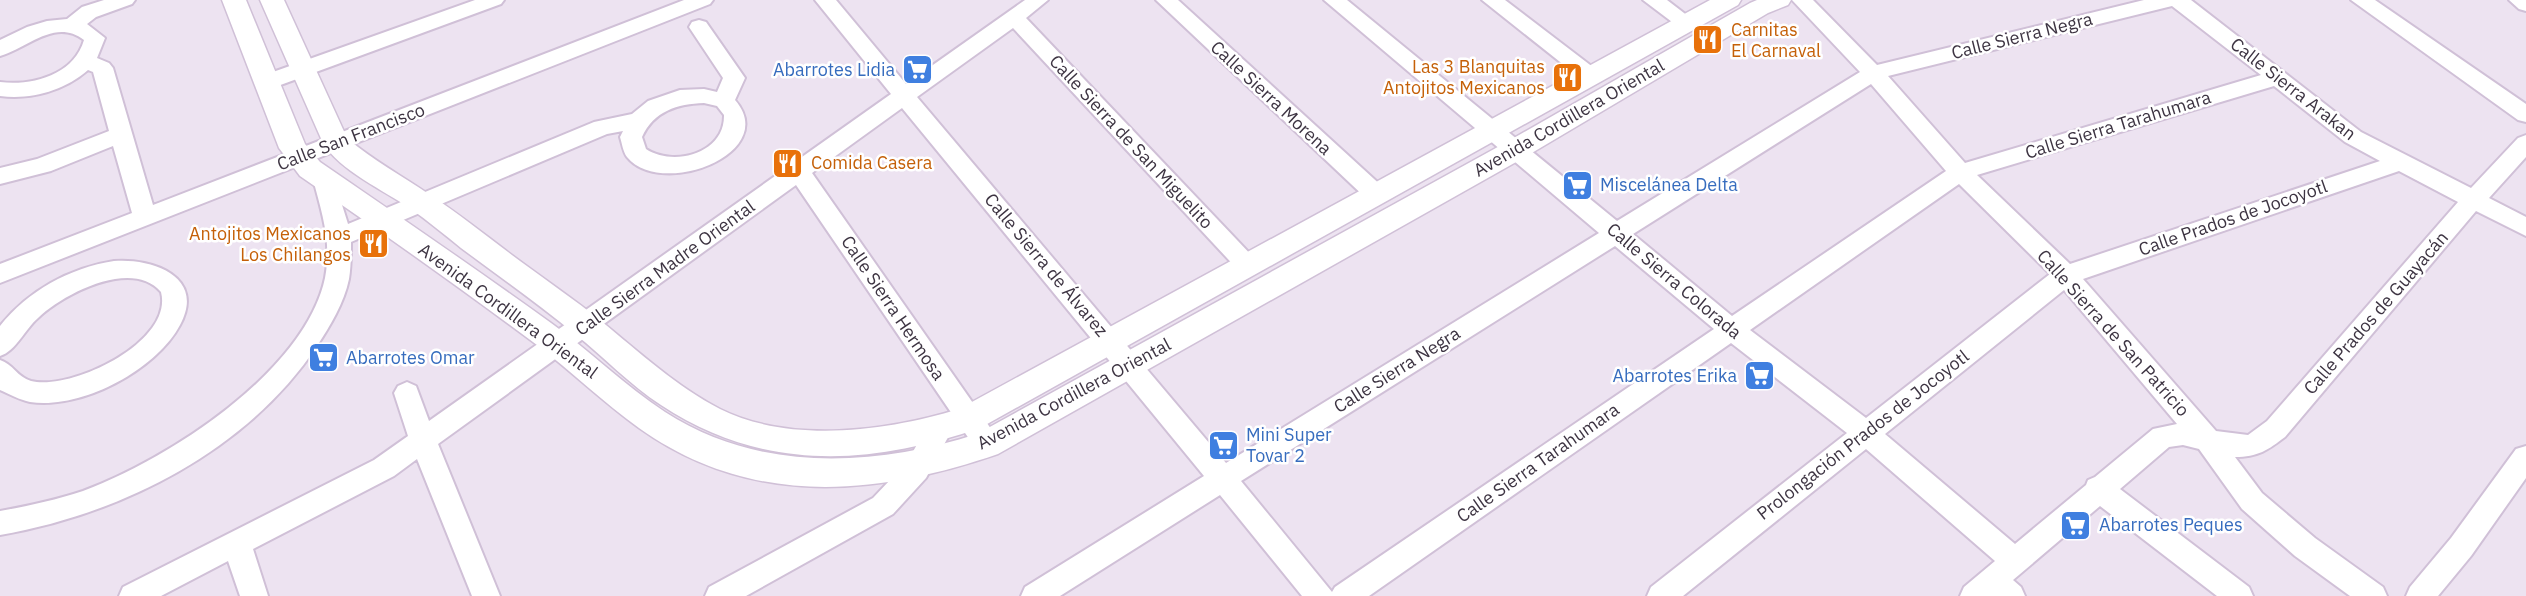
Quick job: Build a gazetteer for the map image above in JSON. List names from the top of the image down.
{
  "streets": {
    "street": [
      "Calle Sierra Negra",
      "Calle Sierra Arakan",
      "Calle Sierra Morena",
      "Avenida Cordillera Oriental",
      "Calle Sierra Tarahumara",
      "Calle San Francisco",
      "Calle Sierra de San Miguelito",
      "Calle Prados de Jocoyotl",
      "Calle Sierra de Álvarez",
      "Calle Sierra Madre Oriental",
      "Calle Sierra Colorada",
      "Calle Sierra Hermosa",
      "Calle Prados de Guayacán",
      "Calle Sierra de San Patricio",
      "Prolongación Prados de Jocoyotl"
    ]
  },
  "crossings": [
    ["Calle Sierra Negra", "Calle Sierra de Álvarez"],
    ["Calle Sierra Negra", "Calle Sierra Colorada"],
    ["Calle Sierra Negra", "Calle Sierra de San Patricio"],
    ["Calle Sierra Arakan", "Calle Sierra Tarahumara"],
    ["Calle Sierra Arakan", "Calle Prados de Jocoyotl"],
    ["Calle Sierra Arakan", "Calle Prados de Guayacán"],
    ["Calle Sierra Morena", "Avenida Cordillera Oriental"],
    ["Avenida Cordillera Oriental", "Calle San Francisco"],
    ["Avenida Cordillera Oriental", "Calle Sierra de San Miguelito"],
    ["Avenida Cordillera Oriental", "Calle Sierra de Álvarez"],
    ["Avenida Cordillera Oriental", "Calle Sierra Madre Oriental"],
    ["Avenida Cordillera Oriental", "Calle Sierra Colorada"],
    ["Avenida Cordillera Oriental", "Calle Sierra Hermosa"],
    ["Calle Sierra Tarahumara", "Calle Sierra Colorada"],
    ["Calle Sierra Tarahumara", "Calle Sierra de San Patricio"],
    ["Calle Sierra de San Miguelito", "Calle Sierra Madre Oriental"],
    ["Calle Prados de Jocoyotl", "Calle Sierra de San Patricio"],
    ["Calle Prados de Jocoyotl", "Prolongación Prados de Jocoyotl"],
    ["Calle Sierra de Álvarez", "Calle Sierra Madre Oriental"],
    ["Calle Sierra Madre Oriental", "Calle Sierra Hermosa"],
    ["Calle Sierra Colorada", "Calle Prados de Guayacán"],
    ["Calle Sierra Colorada", "Prolongación Prados de Jocoyotl"],
    ["Calle Prados de Guayacán", "Calle Sierra de San Patricio"],
    ["Calle Sierra de San Patricio", "Prolongación Prados de Jocoyotl"]
  ],
  "places": {
    "restaurant": [
      "Carnitas El Carnaval",
      "Las 3 Blanquitas Antojitos Mexicanos",
      "Comida Casera",
      "Antojitos Mexicanos Los Chilangos"
    ],
    "supermarket": [
      "Abarrotes Lidia",
      "Miscelánea Delta",
      "Abarrotes Omar",
      "Abarrotes Erika",
      "Mini Super Tovar 2",
      "Abarrotes Peques"
    ]
  }
}
